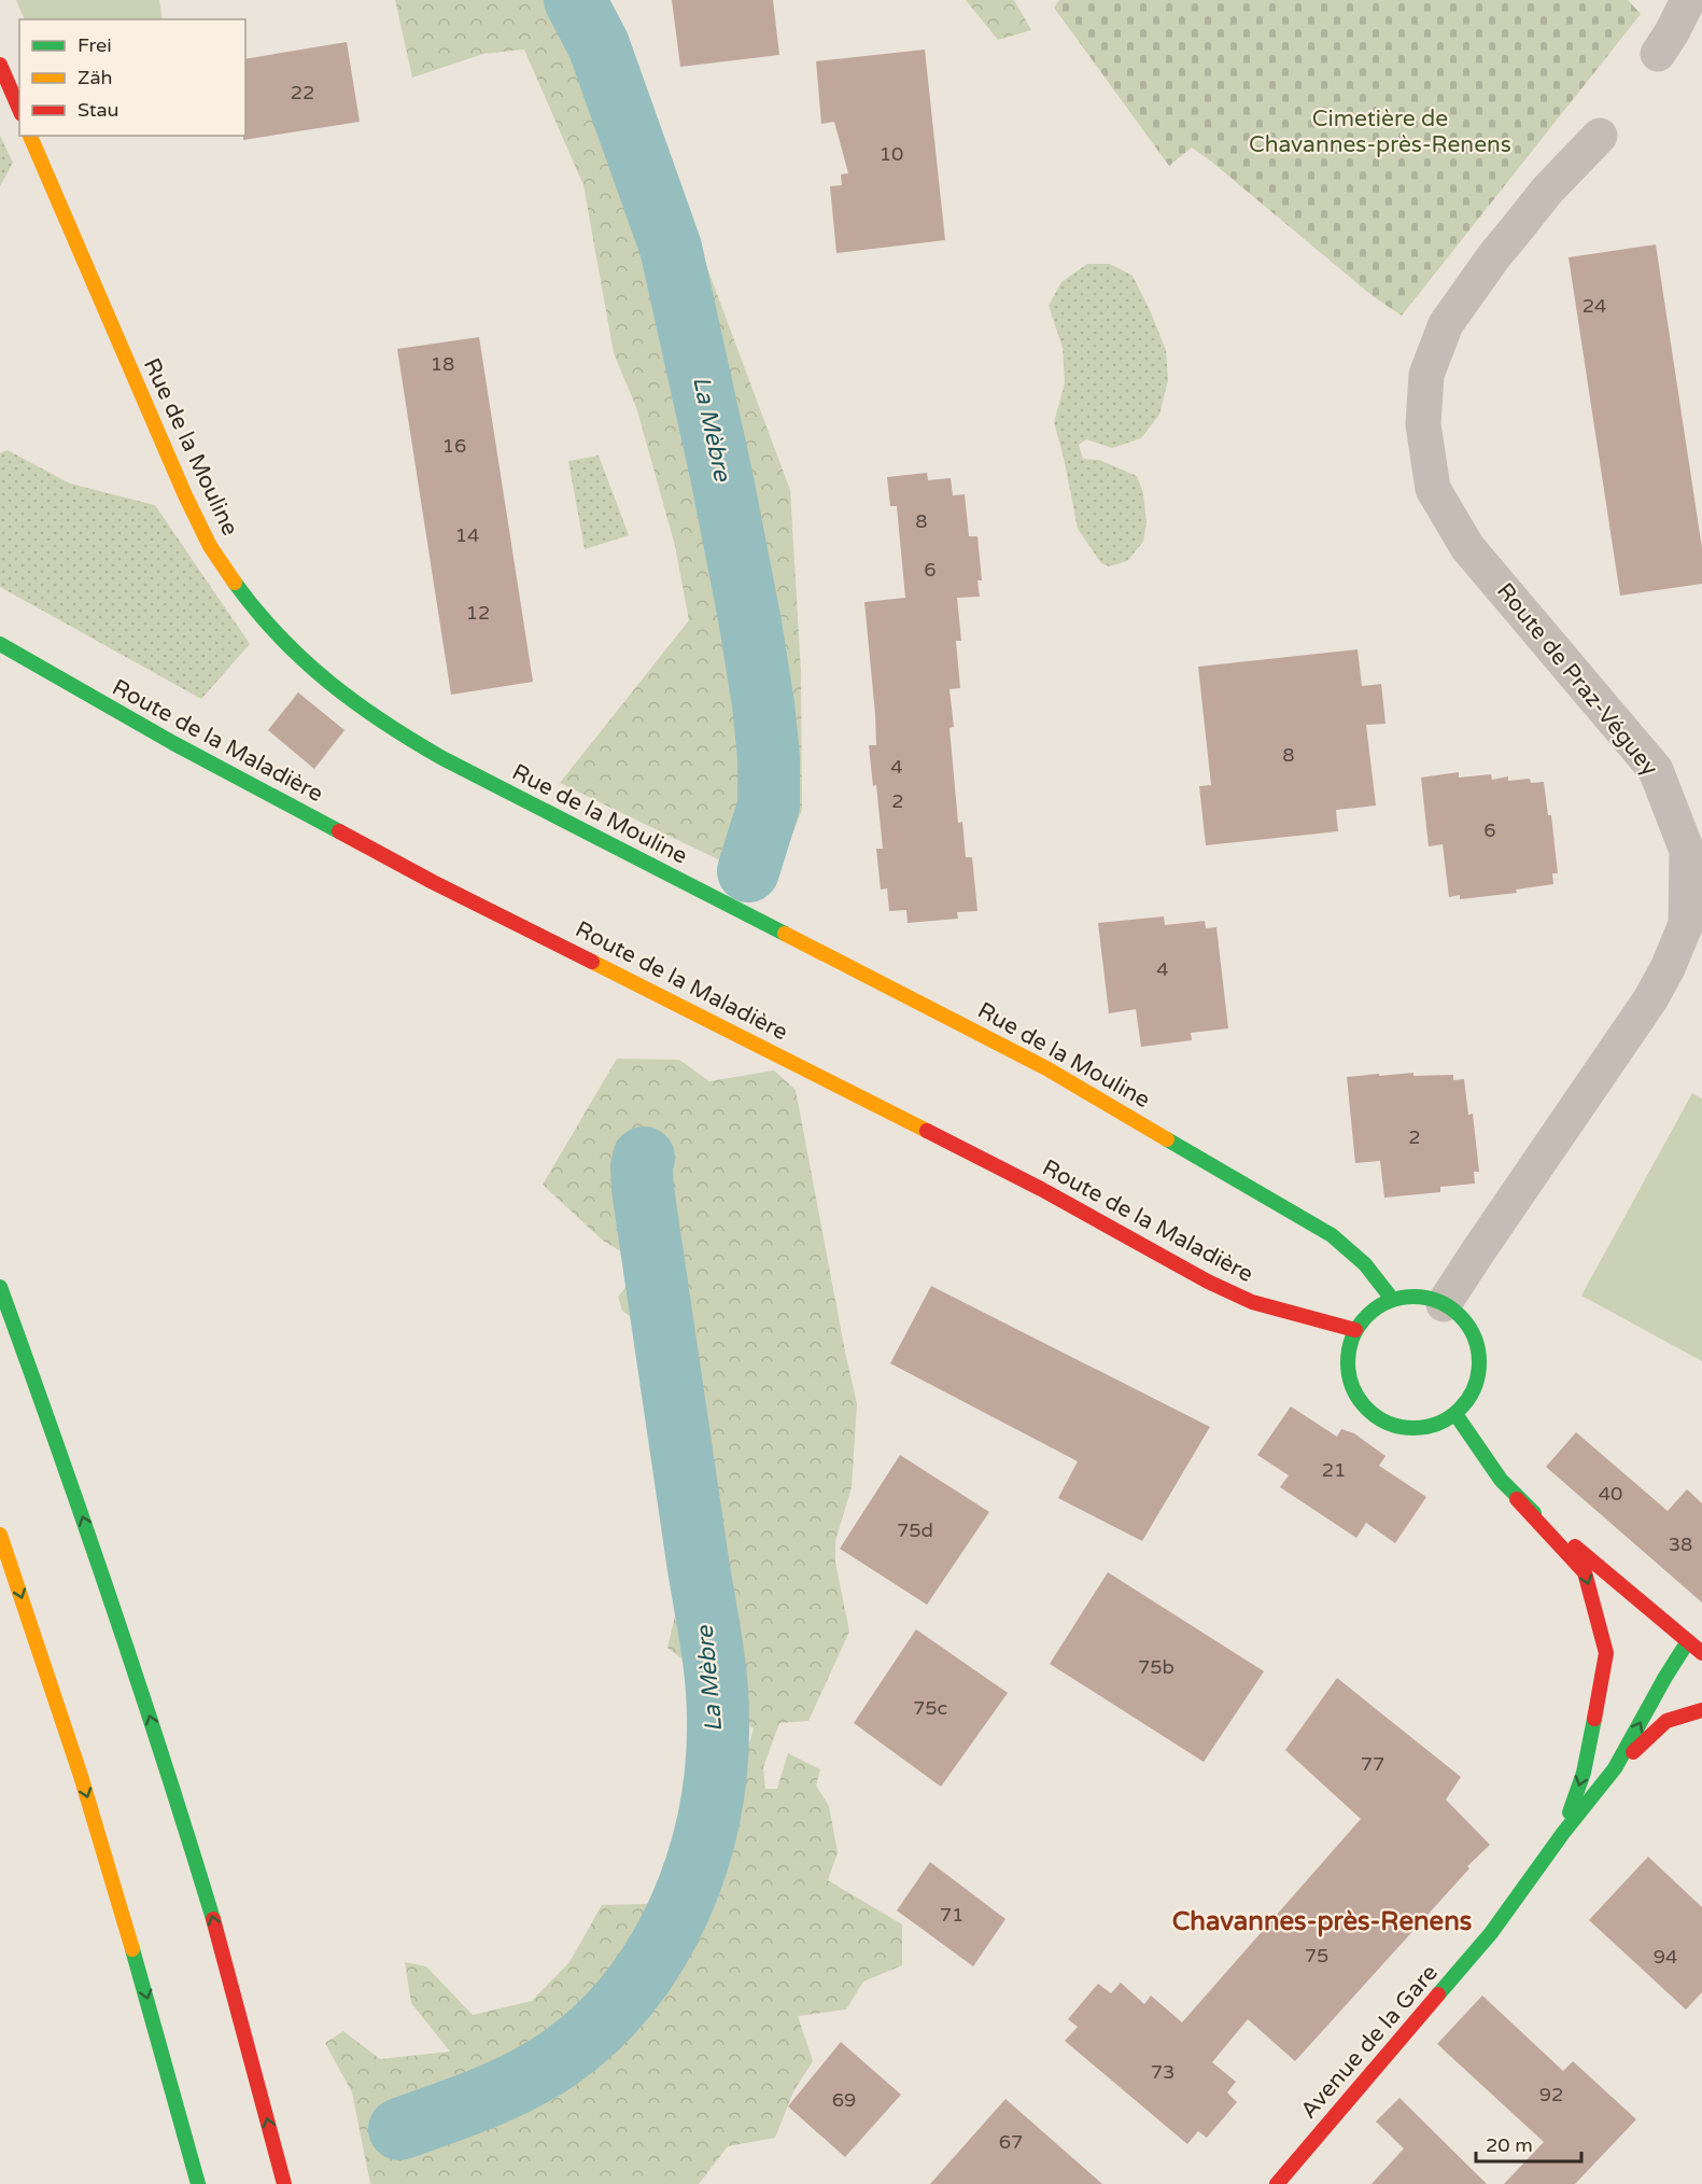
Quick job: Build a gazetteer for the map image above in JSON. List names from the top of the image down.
{
  "streets": {
    "main road": ["Rue de la Mouline", "Route de la Maladière", "Avenue de la Gare"],
    "street": ["Route de Praz-Véguey"]
  },
  "crossings": [
    ["Rue de la Mouline", "Route de Praz-Véguey"],
    ["Rue de la Mouline", "Route de la Maladière"],
    ["Route de Praz-Véguey", "Route de la Maladière"]
  ],
  "districts": ["Chavannes-près-Renens"],
  "water": ["La Mèbre"],
  "parks": ["Cimetière de Chavannes-près-Renens"],
  "house_numbers": [
    "22",
    "10",
    "24",
    "18",
    "16",
    "8",
    "14",
    "6",
    "12",
    "8",
    "4",
    "2",
    "6",
    "4",
    "2",
    "21",
    "40",
    "75d",
    "38",
    "75b",
    "75c",
    "77",
    "71",
    "75",
    "94",
    "73",
    "92",
    "69",
    "67"
  ],
  "legend": ["Frei", "Zäh", "Stau"],
  "scale_bar": "20 m"
}
